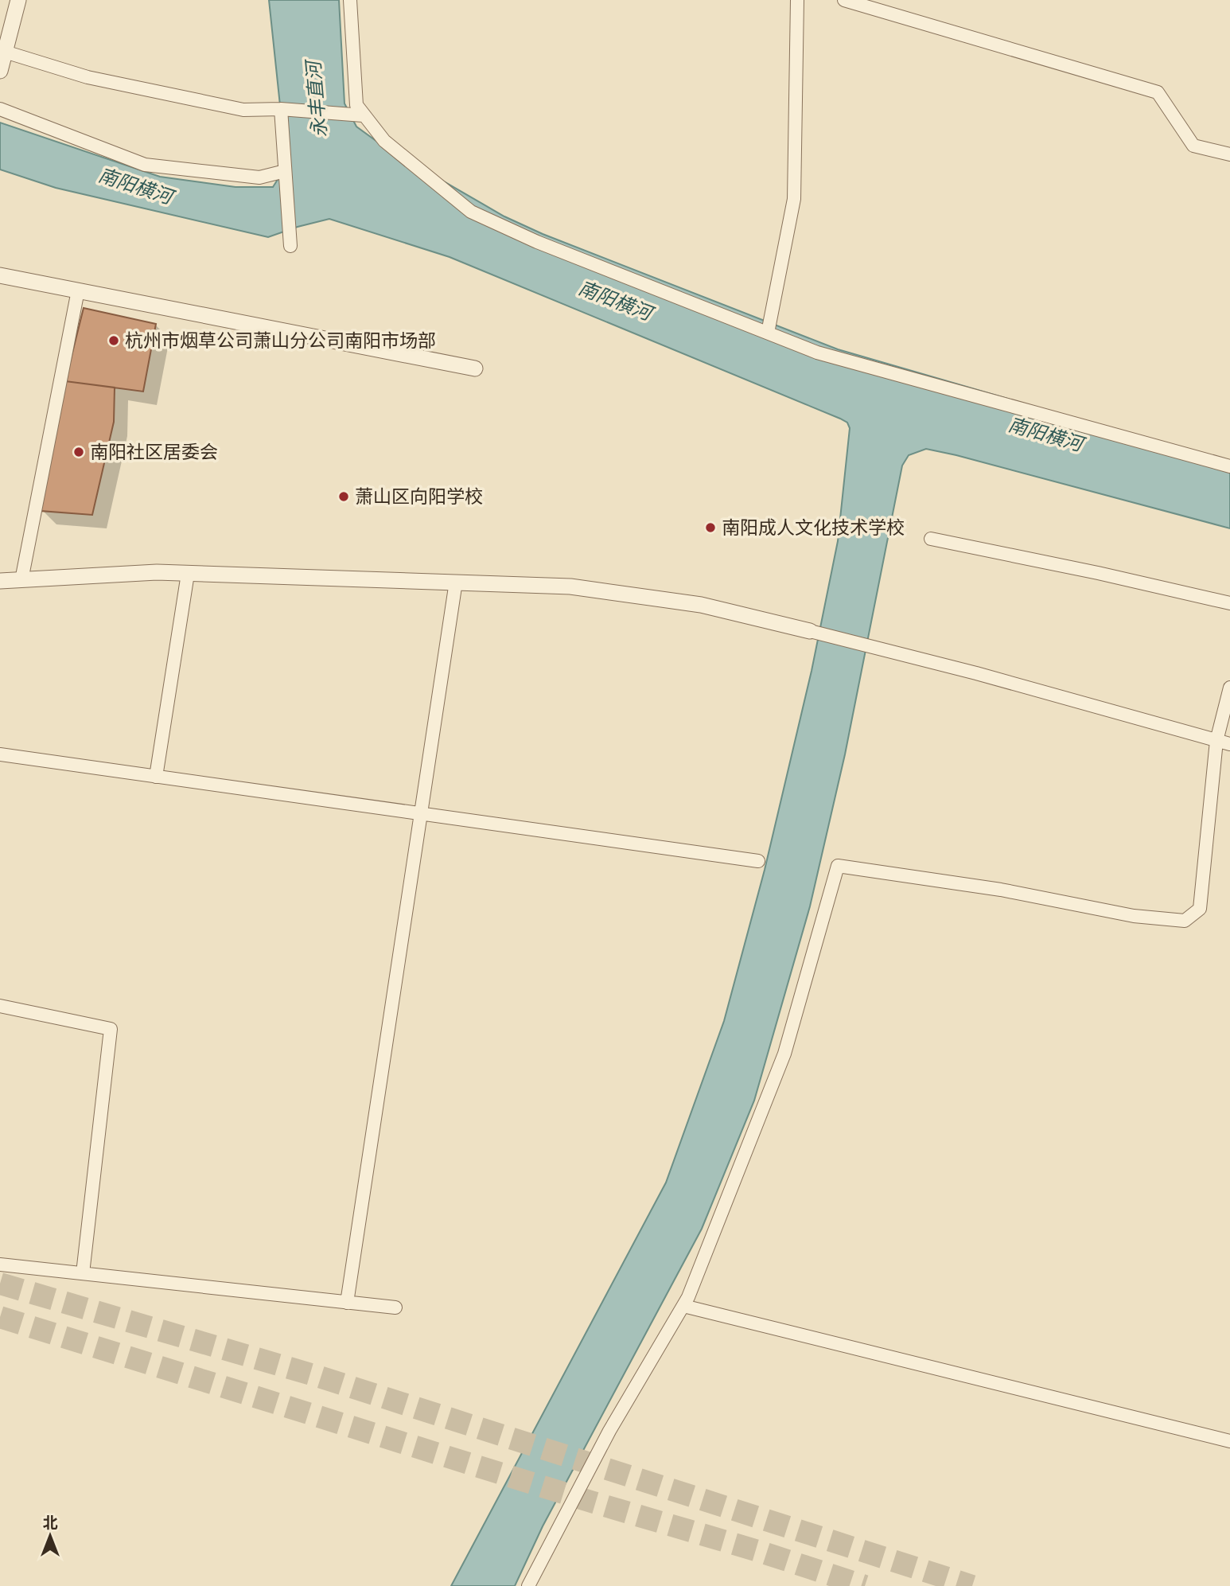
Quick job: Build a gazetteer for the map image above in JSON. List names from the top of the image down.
{
  "water": ["永丰直河", "南阳横河"],
  "places": [
    "杭州市烟草公司萧山分公司南阳市场部",
    "南阳社区居委会",
    "萧山区向阳学校",
    "南阳成人文化技术学校"
  ],
  "north": "top"
}
